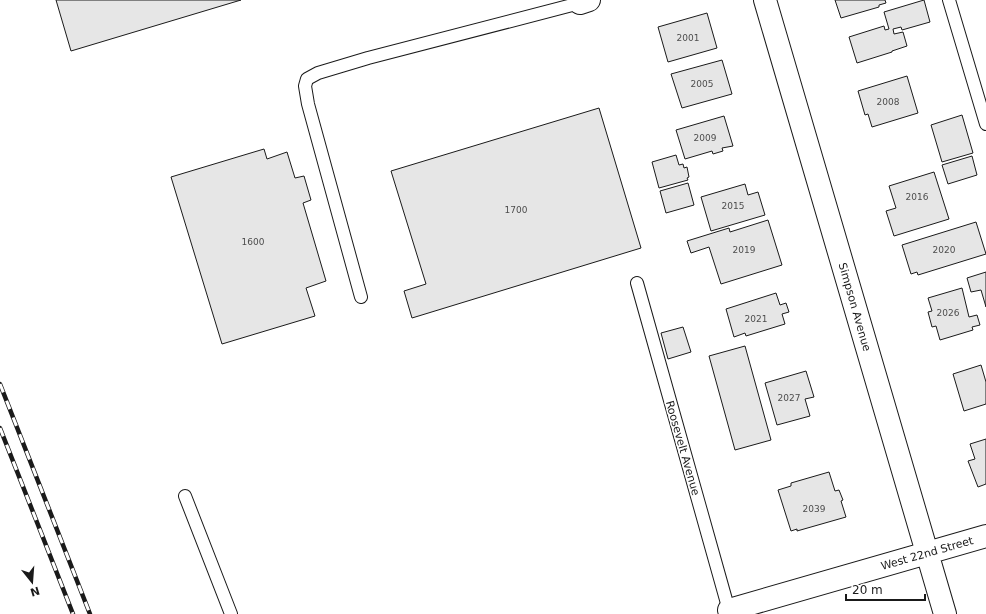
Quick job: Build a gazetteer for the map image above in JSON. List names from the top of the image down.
{
  "streets": {
    "street": ["Simpson Avenue", "West 22nd Street"],
    "lane": ["Roosevelt Avenue"]
  },
  "crossings": [
    ["Simpson Avenue", "West 22nd Street"],
    ["Roosevelt Avenue", "West 22nd Street"]
  ],
  "house_numbers": [
    "2001",
    "2005",
    "2008",
    "2009",
    "2016",
    "2015",
    "1700",
    "1600",
    "2019",
    "2020",
    "2026",
    "2021",
    "2027",
    "2039"
  ],
  "scale_bar": "20 m",
  "north": "bottom"
}
